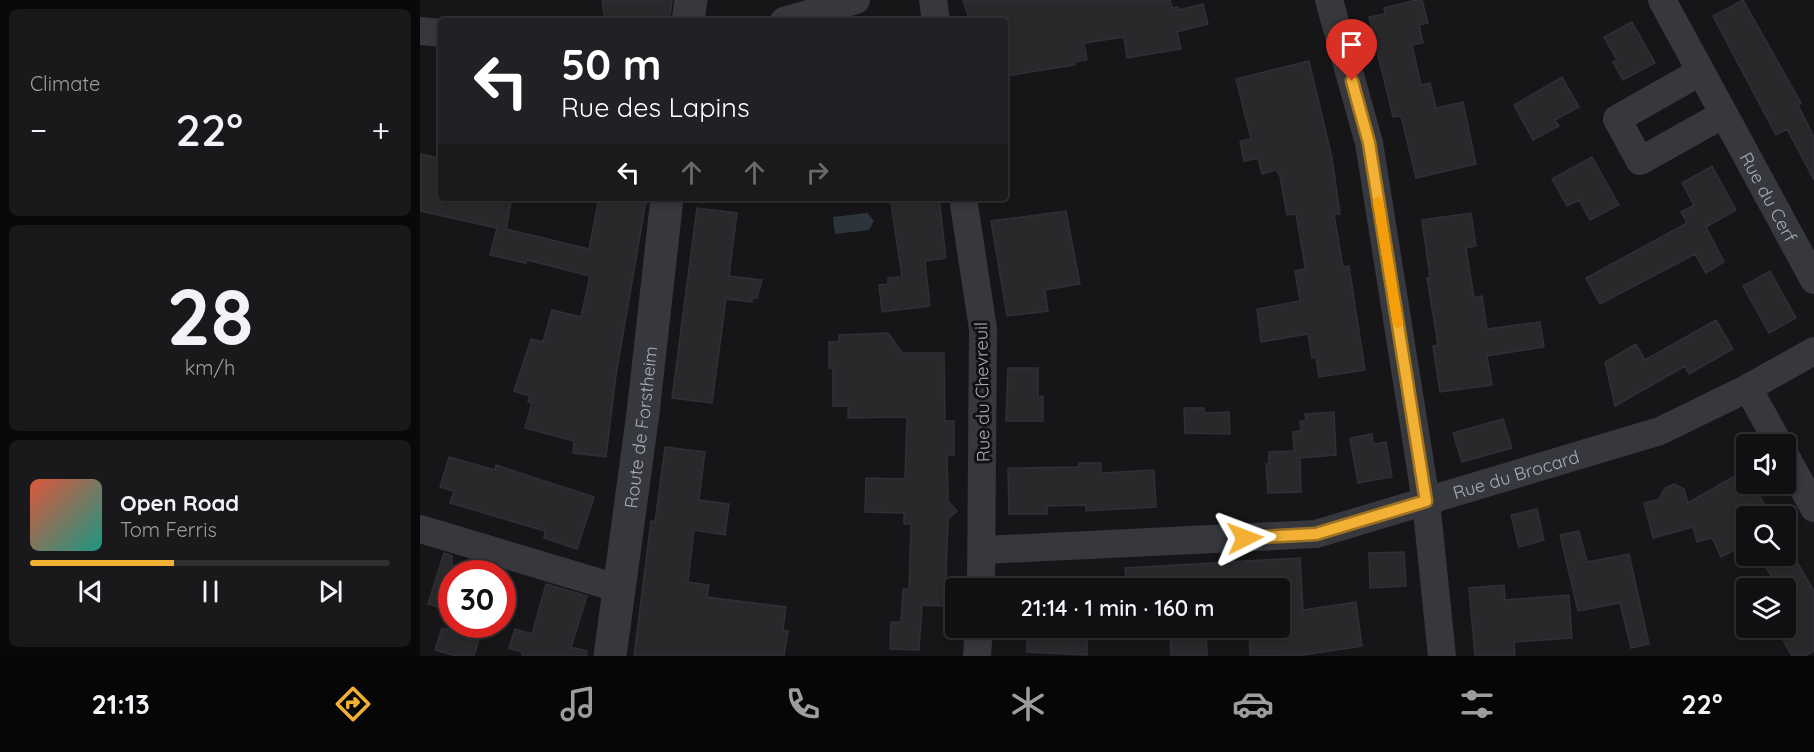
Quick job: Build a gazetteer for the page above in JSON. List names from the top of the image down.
{
  "streets": {
    "street": [
      "Rue du Cerf",
      "Rue du Chevreuil",
      "Route de Forstheim",
      "Rue du Brocard"
    ]
  },
  "crossings": [
    ["Rue du Chevreuil", "Rue du Brocard"]
  ],
  "page": {
    "tile": [
      "Climate",
      ["28", "km/h"]
    ],
    "turn": ["50 m", "Rue des Lapins"],
    "heat": ["−", "22°", "+"],
    "song": ["Open Road", "Tom Ferris"],
    "limit": "30",
    "trip": "21:14 · 1 min · 160 m",
    "tabs": ["21:13", "22°"]
  }
}
